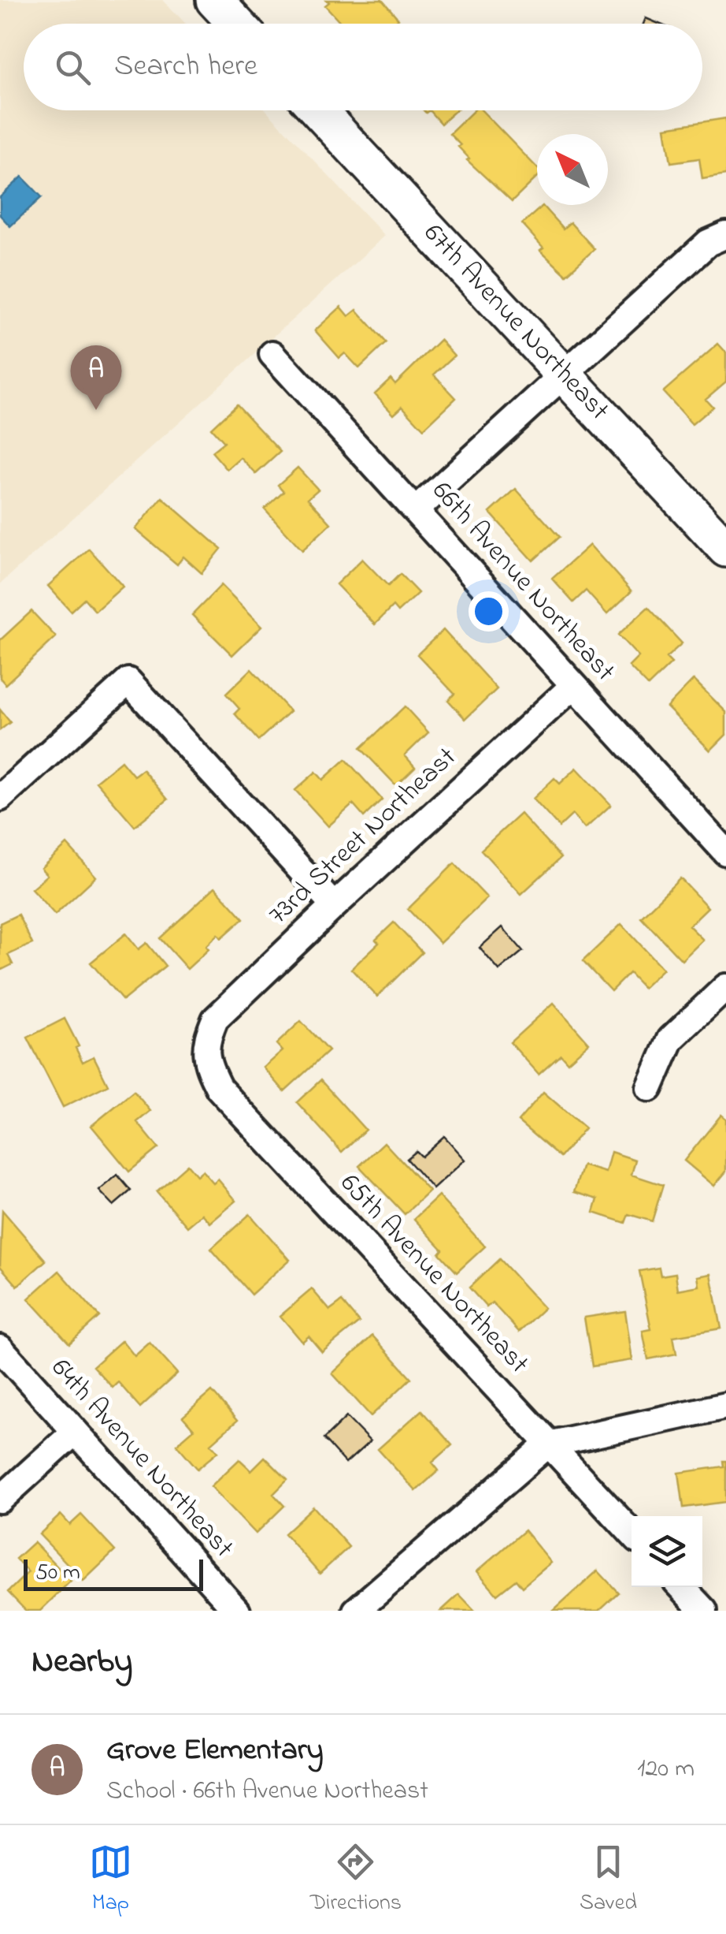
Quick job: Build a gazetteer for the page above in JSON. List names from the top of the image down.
{
  "streets": {
    "main road": ["67th Avenue Northeast"],
    "street": [
      "66th Avenue Northeast",
      "73rd Street Northeast",
      "65th Avenue Northeast",
      "64th Avenue Northeast"
    ]
  },
  "crossings": [
    ["66th Avenue Northeast", "73rd Street Northeast"],
    ["73rd Street Northeast", "65th Avenue Northeast"]
  ],
  "scale_bar": "50 m",
  "north": "top left",
  "page": {
    "search": "Search here",
    "pins": "A",
    "scale": "50 m",
    "heading": "Nearby",
    "list": [
      {
        "mark": "A",
        "name": "Grove Elementary",
        "note": "School · 66th Avenue Northeast",
        "value": "120 m"
      }
    ],
    "nav": ["Map", "Directions", "Saved"]
  }
}
